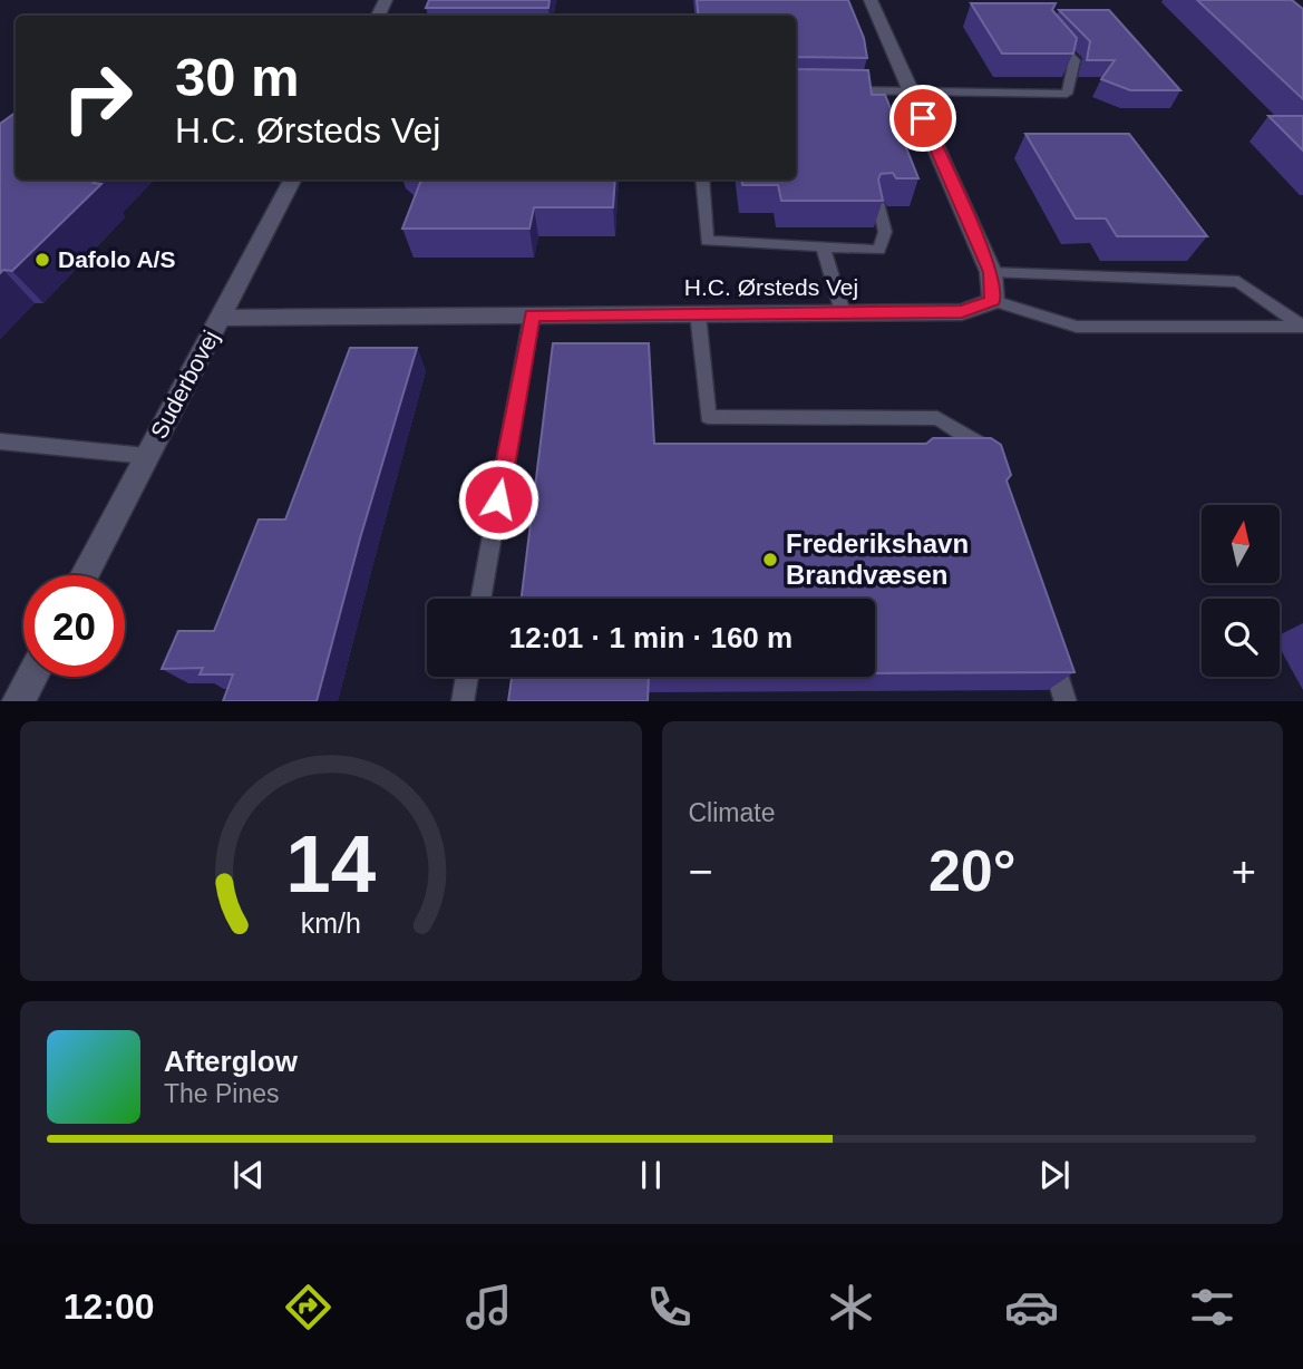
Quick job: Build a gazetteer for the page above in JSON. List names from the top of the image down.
{
  "streets": {
    "street": ["H.C. Ørsteds Vej", "Suderbovej"]
  },
  "crossings": [
    ["H.C. Ørsteds Vej", "Suderbovej"]
  ],
  "places": ["Dafolo A/S", "Frederikshavn Brandvæsen"],
  "north": "top",
  "page": {
    "turn": ["30 m", "H.C. Ørsteds Vej"],
    "limit": "20",
    "trip": "12:01 · 1 min · 160 m",
    "tile": "Climate",
    "heat": ["−", "20°", "+"],
    "song": ["Afterglow", "The Pines"],
    "tabs": "12:00",
    "gauge": ["14", "km/h"]
  }
}
